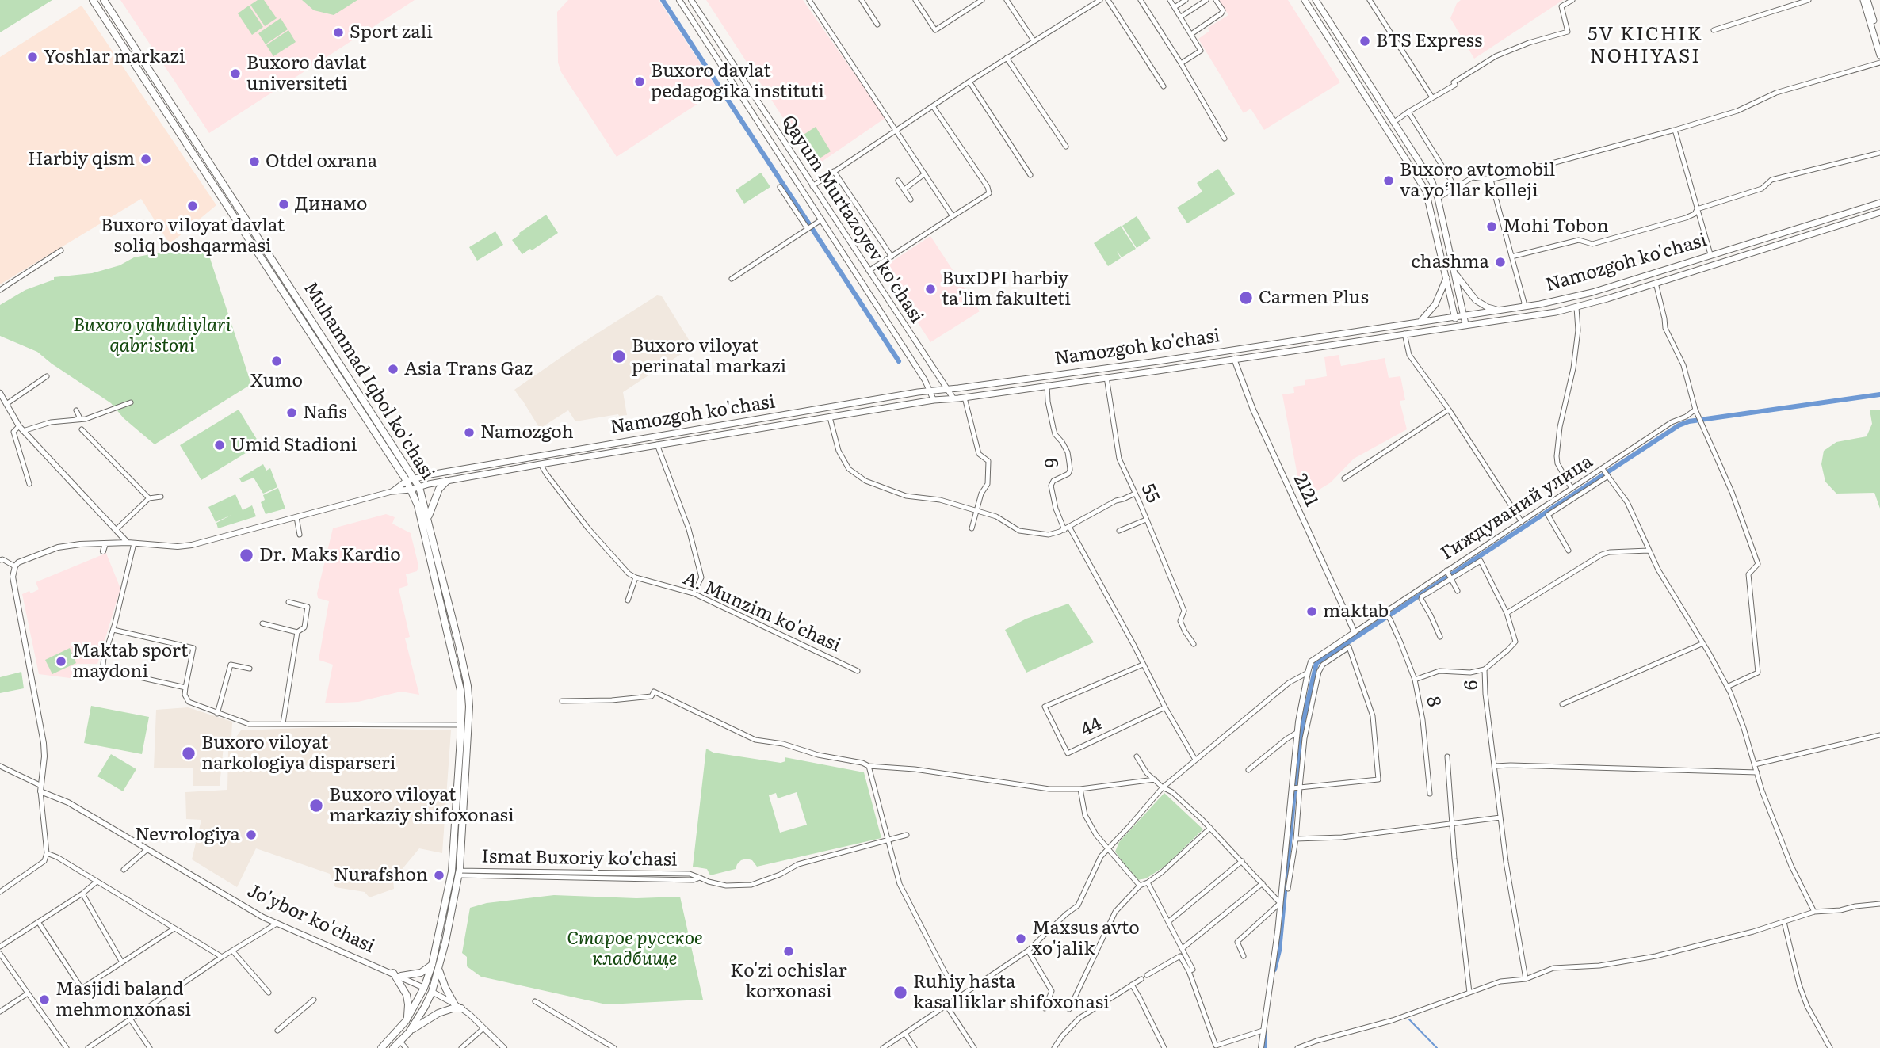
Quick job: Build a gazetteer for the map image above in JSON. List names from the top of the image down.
{
  "streets": {
    "main road": ["Namozgoh ko'chasi", "Muhammad Iqbol ko'chasi", "Jo'ybor ko'chasi"],
    "street": [
      "Qayum Murtazoyev ko'chasi",
      "9",
      "2121",
      "55",
      "Гиждуваний улица",
      "A. Munzim ko'chasi",
      "6",
      "8",
      "44",
      "Ismat Buxoriy ko'chasi"
    ]
  },
  "crossings": [
    ["Qayum Murtazoyev ko'chasi", "Namozgoh ko'chasi"],
    ["Namozgoh ko'chasi", "Muhammad Iqbol ko'chasi"],
    ["Namozgoh ko'chasi", "9"],
    ["Namozgoh ko'chasi", "2121"],
    ["Namozgoh ko'chasi", "55"],
    ["Namozgoh ko'chasi", "A. Munzim ko'chasi"],
    ["Muhammad Iqbol ko'chasi", "Ismat Buxoriy ko'chasi"],
    ["Muhammad Iqbol ko'chasi", "Jo'ybor ko'chasi"],
    ["2121", "Гиждуваний улица"],
    ["Гиждуваний улица", "6"],
    ["Гиждуваний улица", "8"]
  ],
  "districts": ["5V KICHIK NOHIYASI"],
  "parks": ["Buxoro yahudiylari qabristoni", "Старое русское кладбище"],
  "places": [
    "Sport zali",
    "BTS Express",
    "Yoshlar markazi",
    "Buxoro davlat universiteti",
    "Buxoro davlat pedagogika instituti",
    "Harbiy qism",
    "Otdel oxrana",
    "Buxoro avtomobil va yo‘llar kolleji",
    "Динамо",
    "Buxoro viloyat davlat soliq boshqarmasi",
    "Mohi Tobon",
    "chashma",
    "BuxDPI harbiy ta'lim fakulteti",
    "Carmen Plus",
    "Buxoro viloyat perinatal markazi",
    "Xumo",
    "Asia Trans Gaz",
    "Nafis",
    "Namozgoh",
    "Umid Stadioni",
    "Dr. Maks Kardio",
    "maktab",
    "Maktab sport maydoni",
    "Buxoro viloyat narkologiya disparseri",
    "Buxoro viloyat markaziy shifoxonasi",
    "Nevrologiya",
    "Nurafshon",
    "Maxsus avto xo'jalik",
    "Ko'zi ochislar korxonasi",
    "Ruhiy hasta kasalliklar shifoxonasi",
    "Masjidi baland mehmonxonasi"
  ]
}
